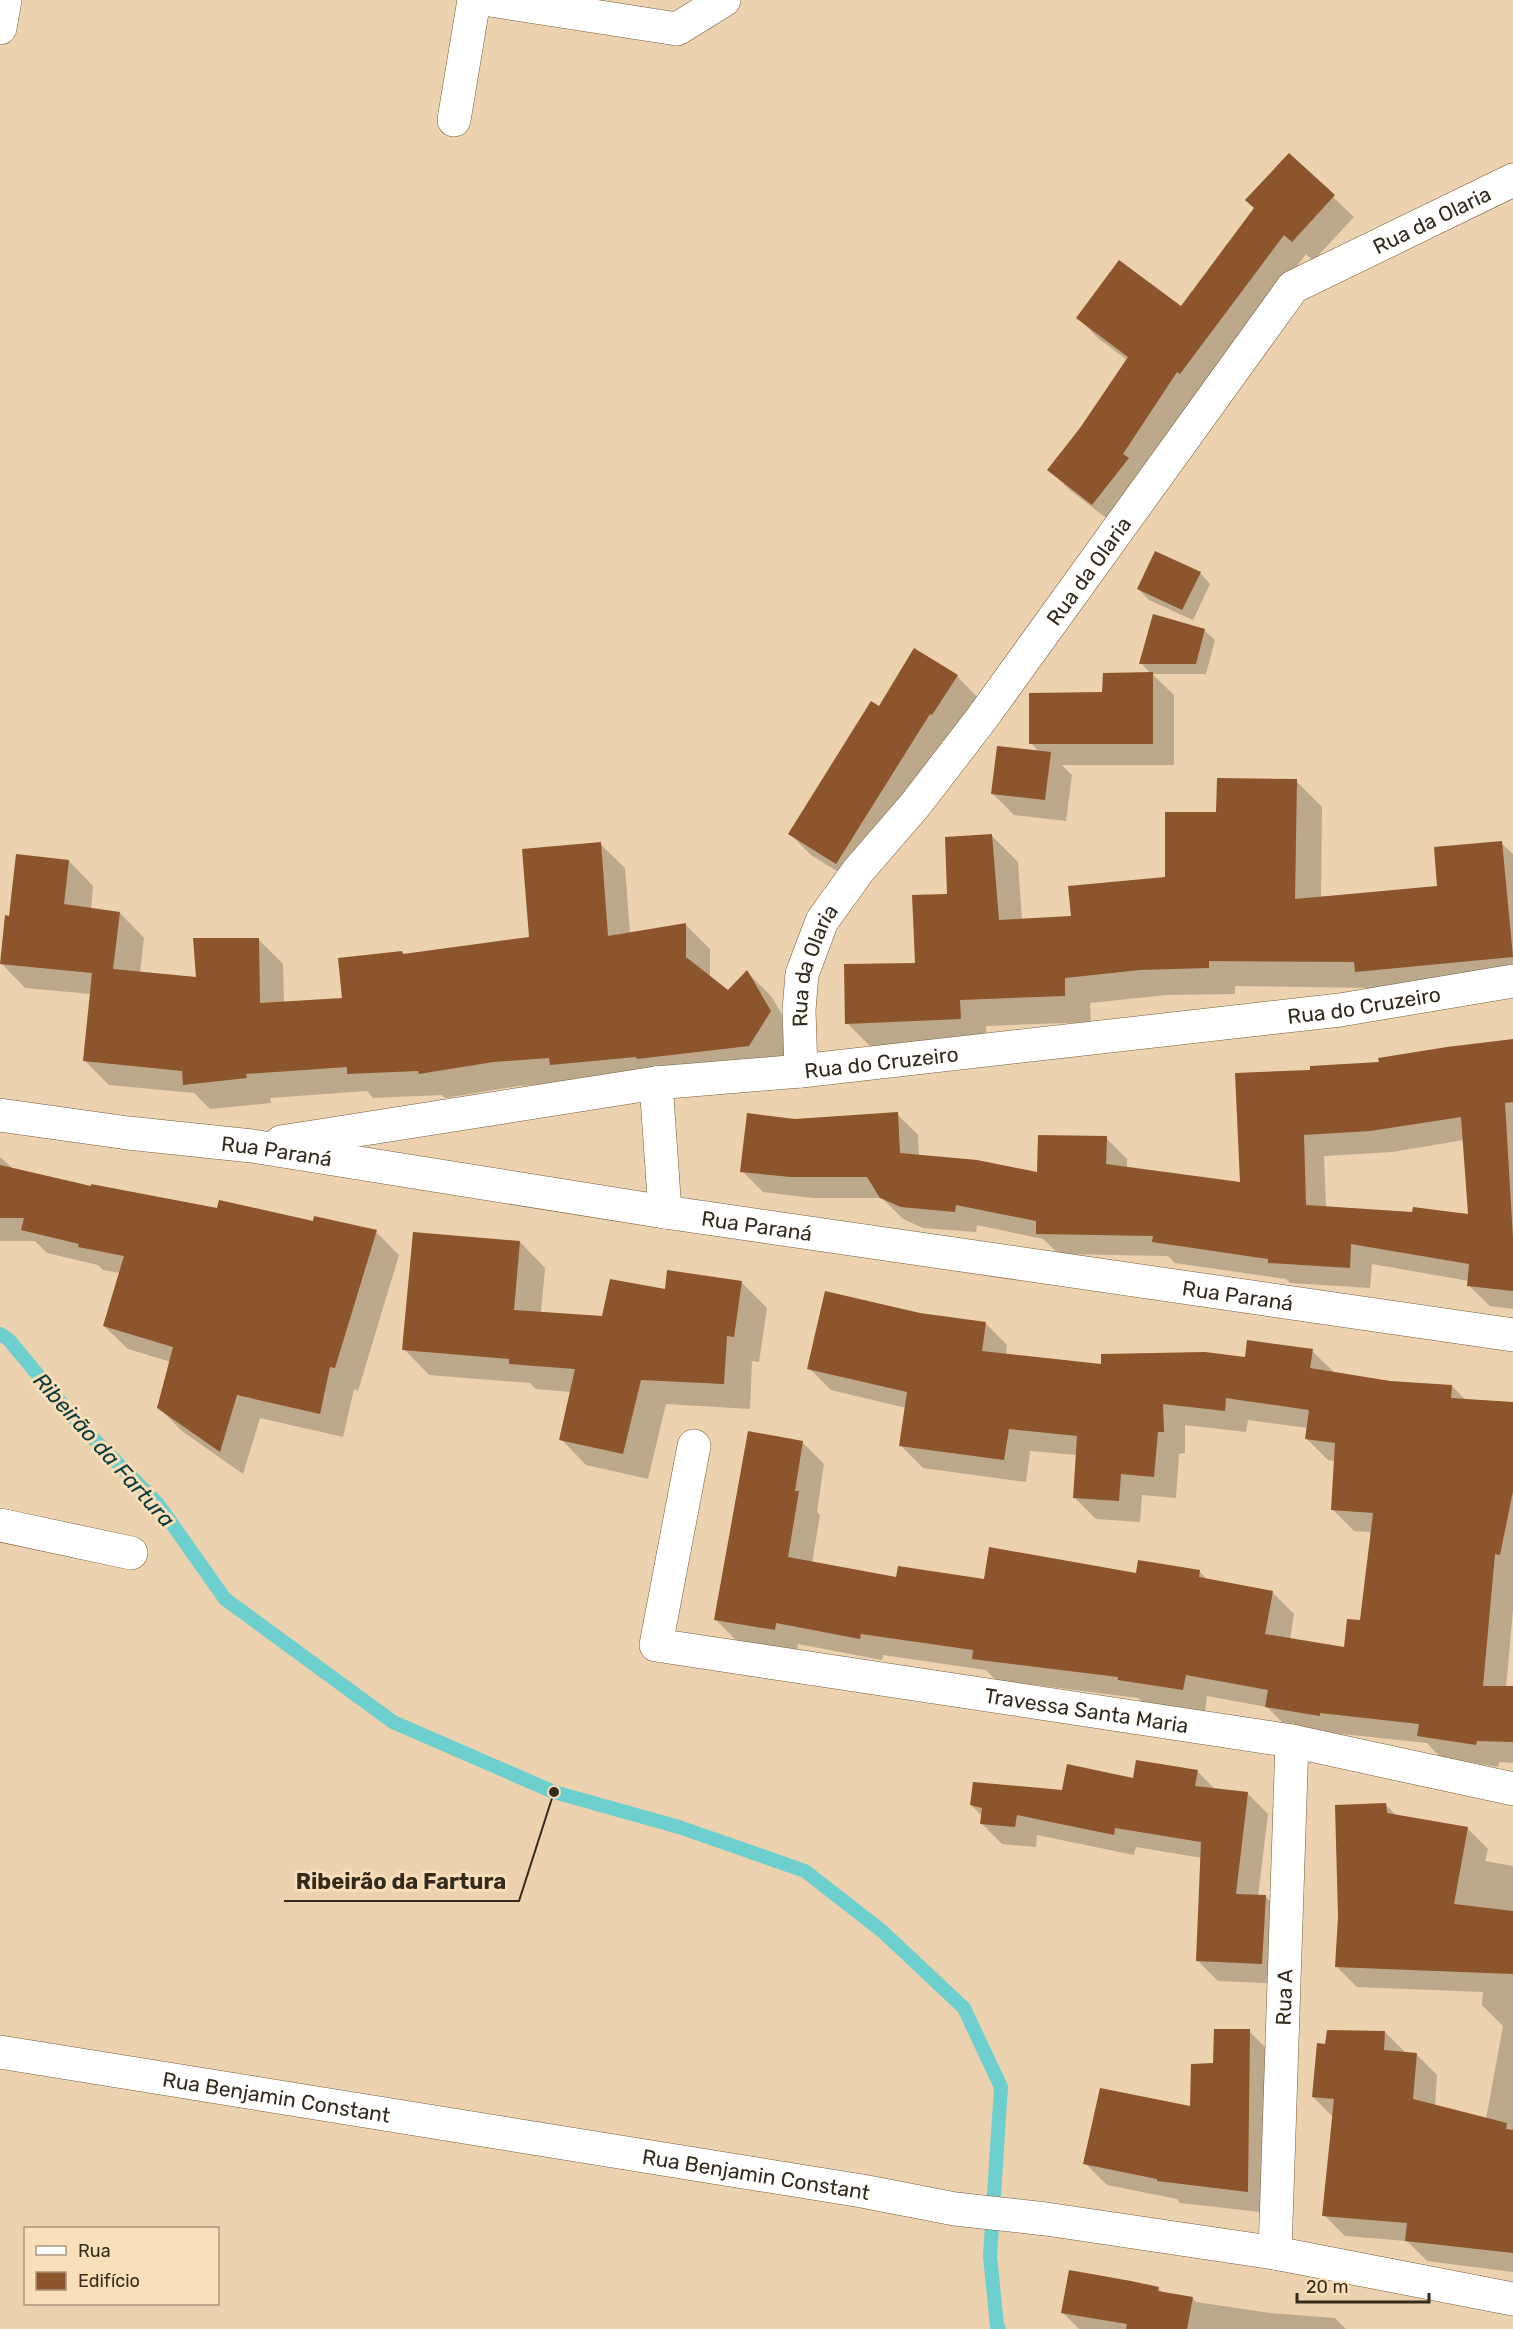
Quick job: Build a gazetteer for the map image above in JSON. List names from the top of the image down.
{
  "streets": {
    "street": [
      "Rua da Olaria",
      "Rua do Cruzeiro",
      "Rua Paraná",
      "Travessa Santa Maria",
      "Rua A",
      "Rua Benjamin Constant"
    ]
  },
  "crossings": [
    ["Rua da Olaria", "Rua do Cruzeiro"],
    ["Rua do Cruzeiro", "Rua Paraná"],
    ["Travessa Santa Maria", "Rua A"],
    ["Rua A", "Rua Benjamin Constant"]
  ],
  "water": ["Ribeirão da Fartura"],
  "places": ["Ribeirão da Fartura"],
  "legend": ["Rua", "Edifício"],
  "scale_bar": "20 m"
}
